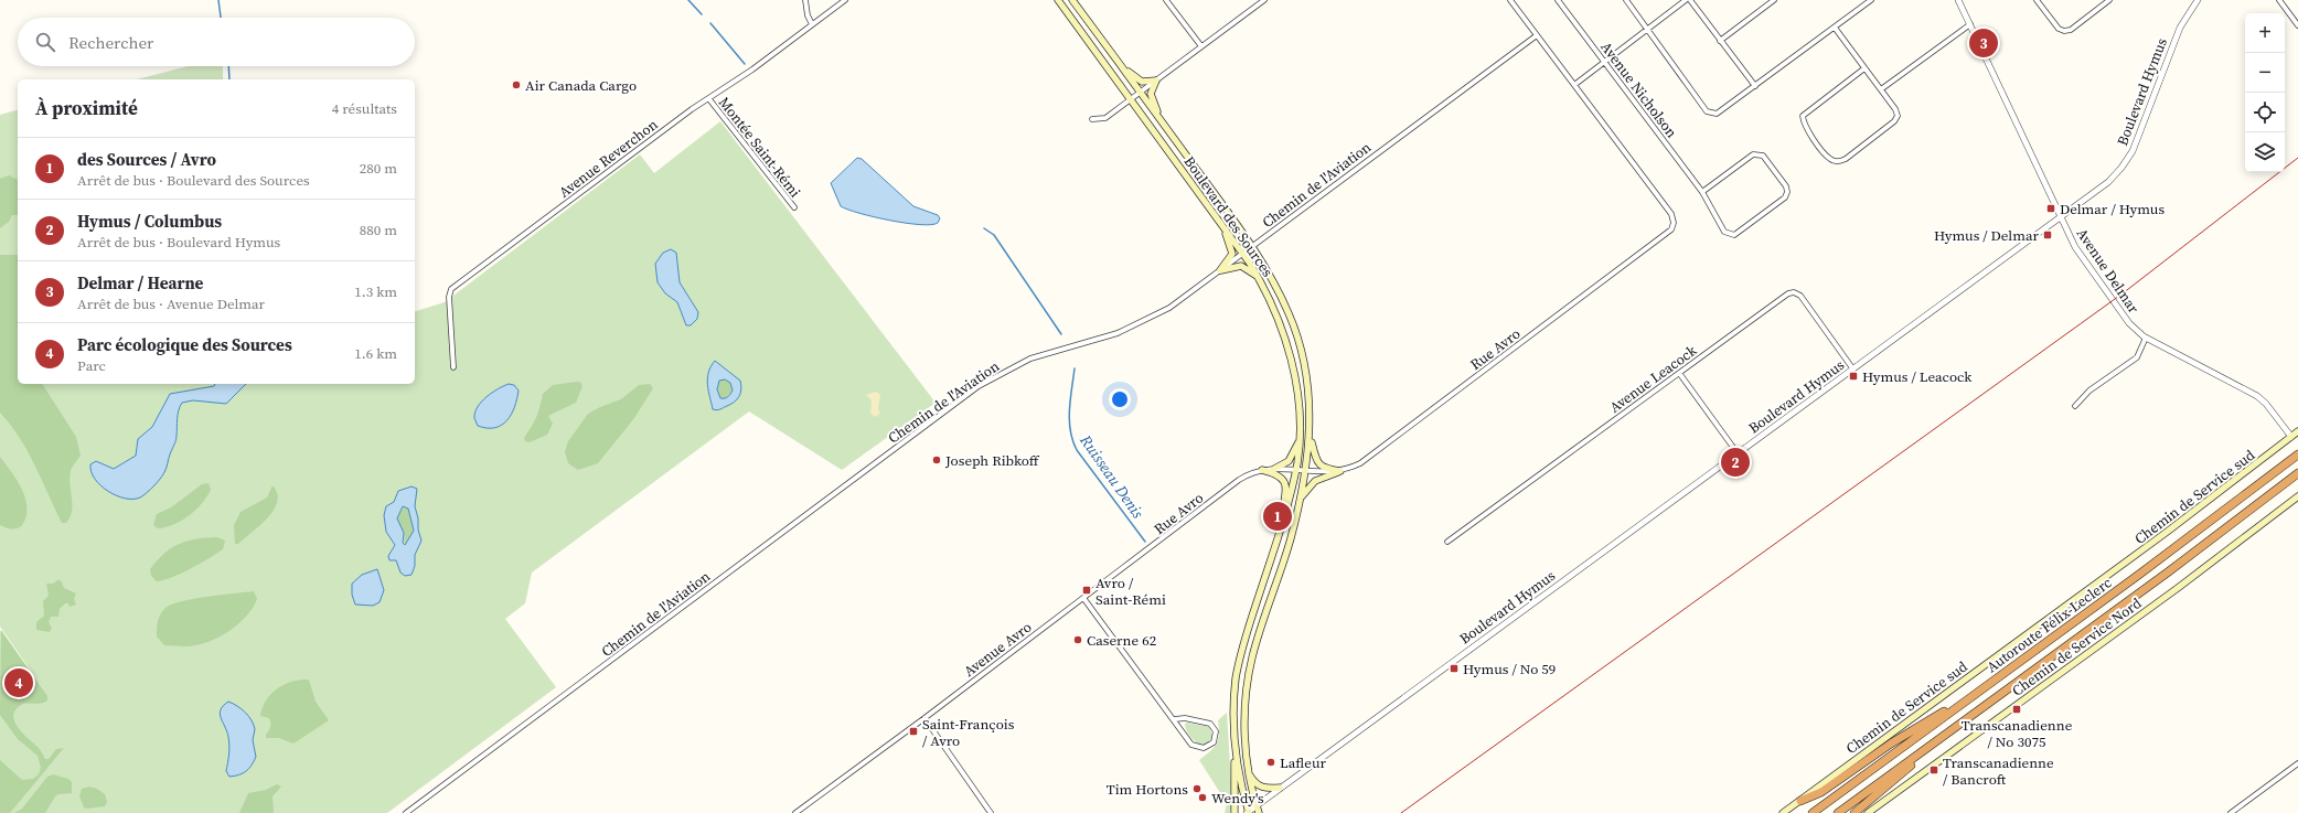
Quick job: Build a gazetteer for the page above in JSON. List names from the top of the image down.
{
  "streets": {
    "highway": ["Autoroute Félix-Leclerc"],
    "main road": ["Boulevard des Sources", "Chemin de Service sud", "Chemin de Service Nord"],
    "street": [
      "Avenue Nicholson",
      "Boulevard Hymus",
      "Montée Saint-Rémi",
      "Avenue Reverchon",
      "Chemin de l'Aviation",
      "Avenue Delmar",
      "Rue Avro",
      "Avenue Leacock",
      "Avenue Avro"
    ]
  },
  "crossings": [
    ["Boulevard Hymus", "Boulevard des Sources"],
    ["Boulevard Hymus", "Avenue Delmar"],
    ["Boulevard Hymus", "Avenue Leacock"],
    ["Montée Saint-Rémi", "Avenue Reverchon"],
    ["Chemin de l'Aviation", "Boulevard des Sources"],
    ["Chemin de l'Aviation", "Rue Avro"],
    ["Boulevard des Sources", "Rue Avro"],
    ["Avenue Delmar", "Chemin de Service sud"],
    ["Rue Avro", "Avenue Avro"]
  ],
  "water": ["Ruisseau Denis"],
  "places": {
    "other": [
      "Air Canada Cargo",
      "Joseph Ribkoff",
      "Caserne 62",
      "Lafleur",
      "Tim Hortons",
      "Wendy's"
    ],
    "transit": [
      "Delmar / Hymus",
      "Hymus / Delmar",
      "Hymus / Leacock",
      "Avro / Saint-Rémi",
      "Hymus / No 59",
      "Transcanadienne / No 3075",
      "Saint-François / Avro",
      "Transcanadienne / Bancroft"
    ]
  },
  "page": {
    "map_buttons": ["+", "−"],
    "search": "Rechercher",
    "pins": [
      "3",
      "2",
      "1",
      "4"
    ],
    "heading": ["À proximité", "4 résultats"],
    "list": [
      {
        "mark": "1",
        "name": "des Sources / Avro",
        "note": "Arrêt de bus · Boulevard des Sources",
        "value": "280 m"
      },
      {
        "mark": "2",
        "name": "Hymus / Columbus",
        "note": "Arrêt de bus · Boulevard Hymus",
        "value": "880 m"
      },
      {
        "mark": "3",
        "name": "Delmar / Hearne",
        "note": "Arrêt de bus · Avenue Delmar",
        "value": "1.3 km"
      },
      {
        "mark": "4",
        "name": "Parc écologique des Sources",
        "note": "Parc",
        "value": "1.6 km"
      }
    ]
  }
}
